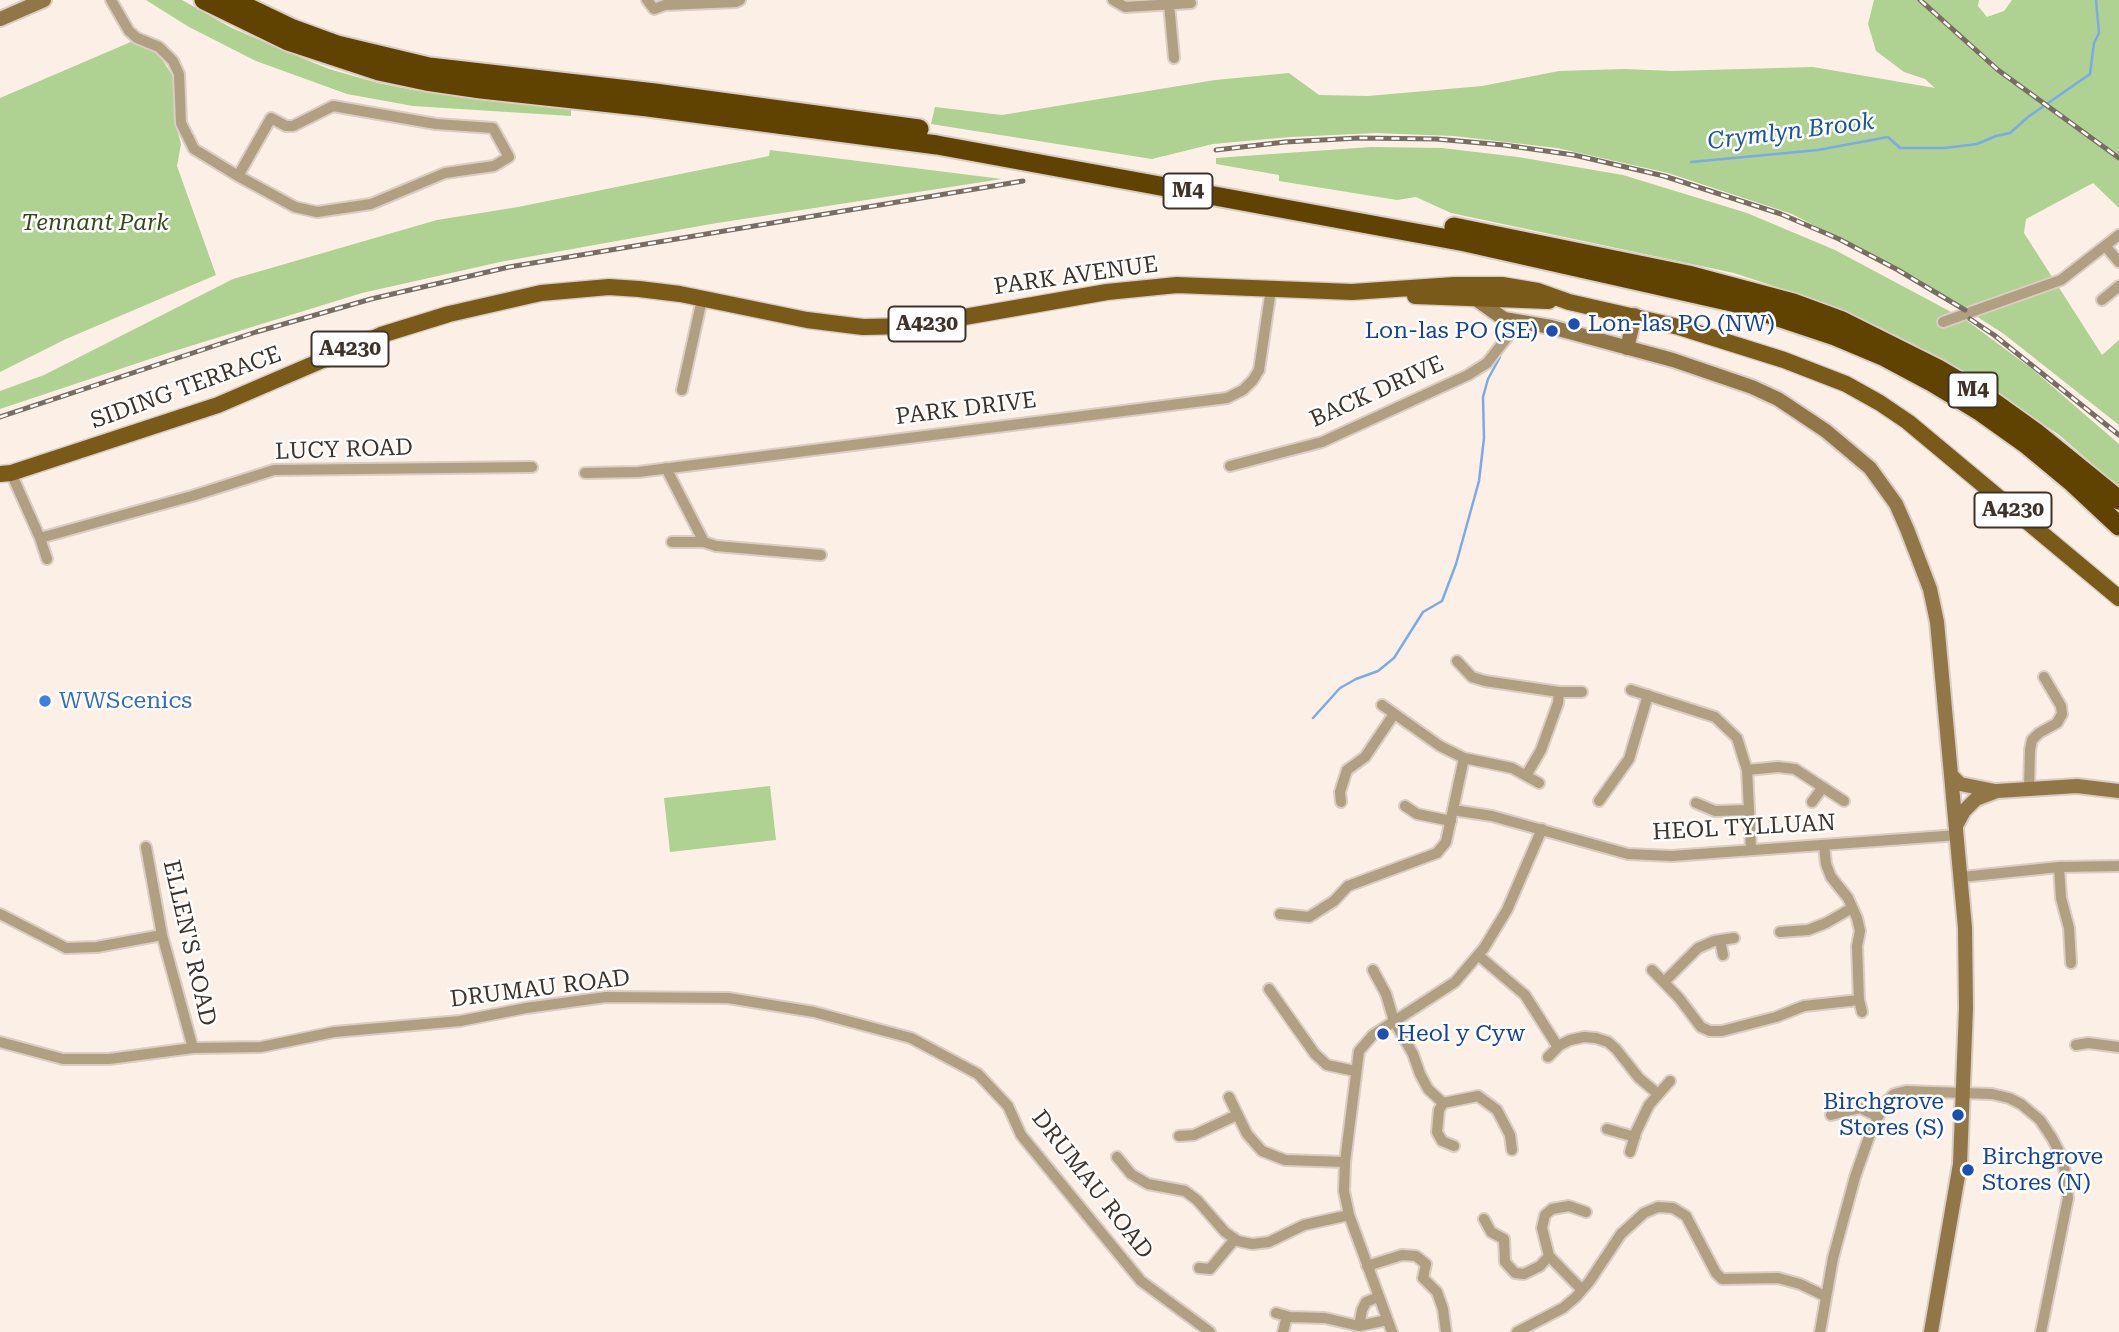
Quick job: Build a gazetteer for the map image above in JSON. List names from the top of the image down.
{
  "streets": {
    "highway": ["M4"],
    "main road": ["PARK AVENUE", "A4230", "SIDING TERRACE"],
    "street": [
      "BACK DRIVE",
      "PARK DRIVE",
      "LUCY ROAD",
      "HEOL TYLLUAN",
      "ELLEN'S ROAD",
      "DRUMAU ROAD"
    ]
  },
  "crossings": [
    ["PARK AVENUE", "A4230"],
    ["PARK AVENUE", "SIDING TERRACE"],
    ["PARK AVENUE", "PARK DRIVE"],
    ["ELLEN'S ROAD", "DRUMAU ROAD"]
  ],
  "water": ["Crymlyn Brook"],
  "parks": ["Tennant Park"],
  "places": [
    "Lon-las PO (NW)",
    "Lon-las PO (SE)",
    "WWScenics",
    "Heol y Cyw",
    "Birchgrove Stores (S)",
    "Birchgrove Stores (N)"
  ]
}
